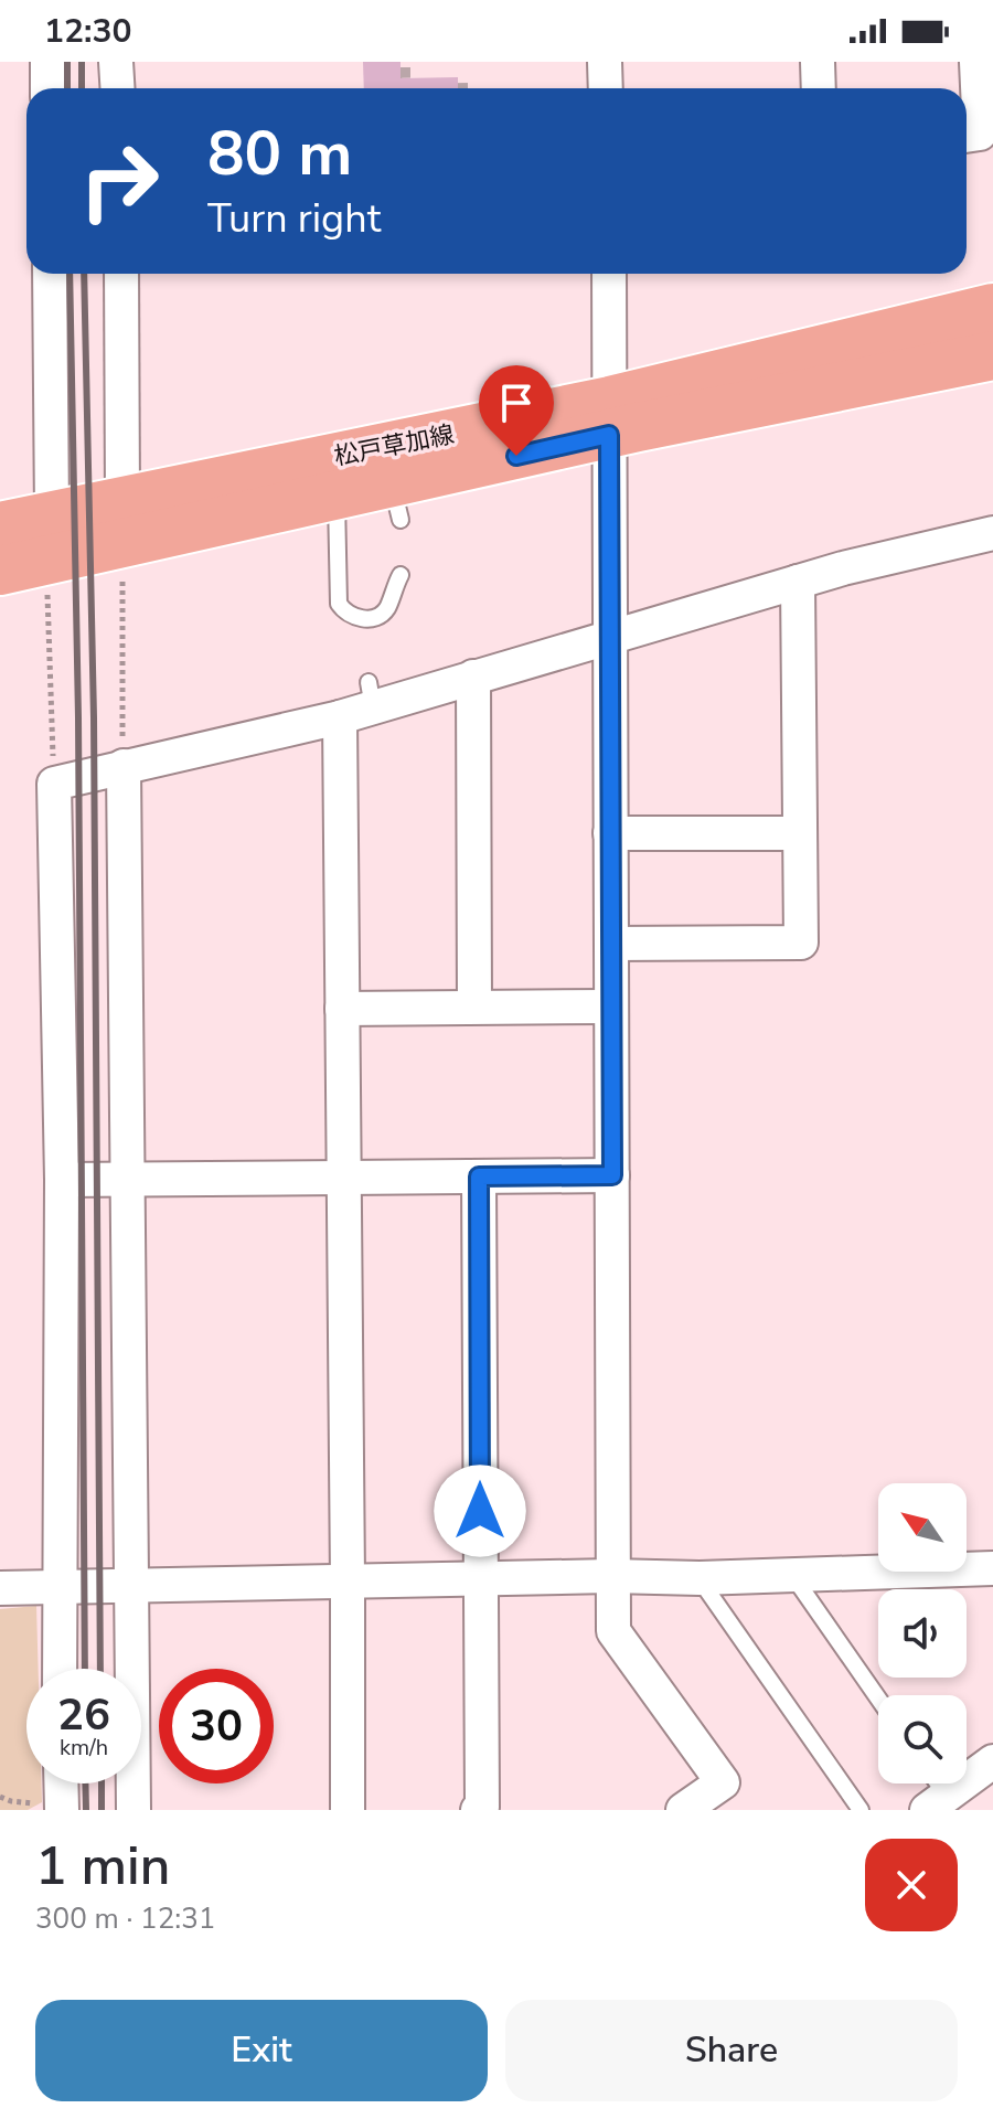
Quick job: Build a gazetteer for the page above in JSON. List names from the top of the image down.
{
  "streets": {
    "main road": ["松戸草加線"]
  },
  "north": "top left",
  "page": {
    "status": "12:30",
    "turn": ["80 m", "Turn right"],
    "speed": "26 km/h",
    "limit": "30",
    "heading": ["1 min", "300 m · 12:31"],
    "buttons": ["Exit", "Share"]
  }
}
